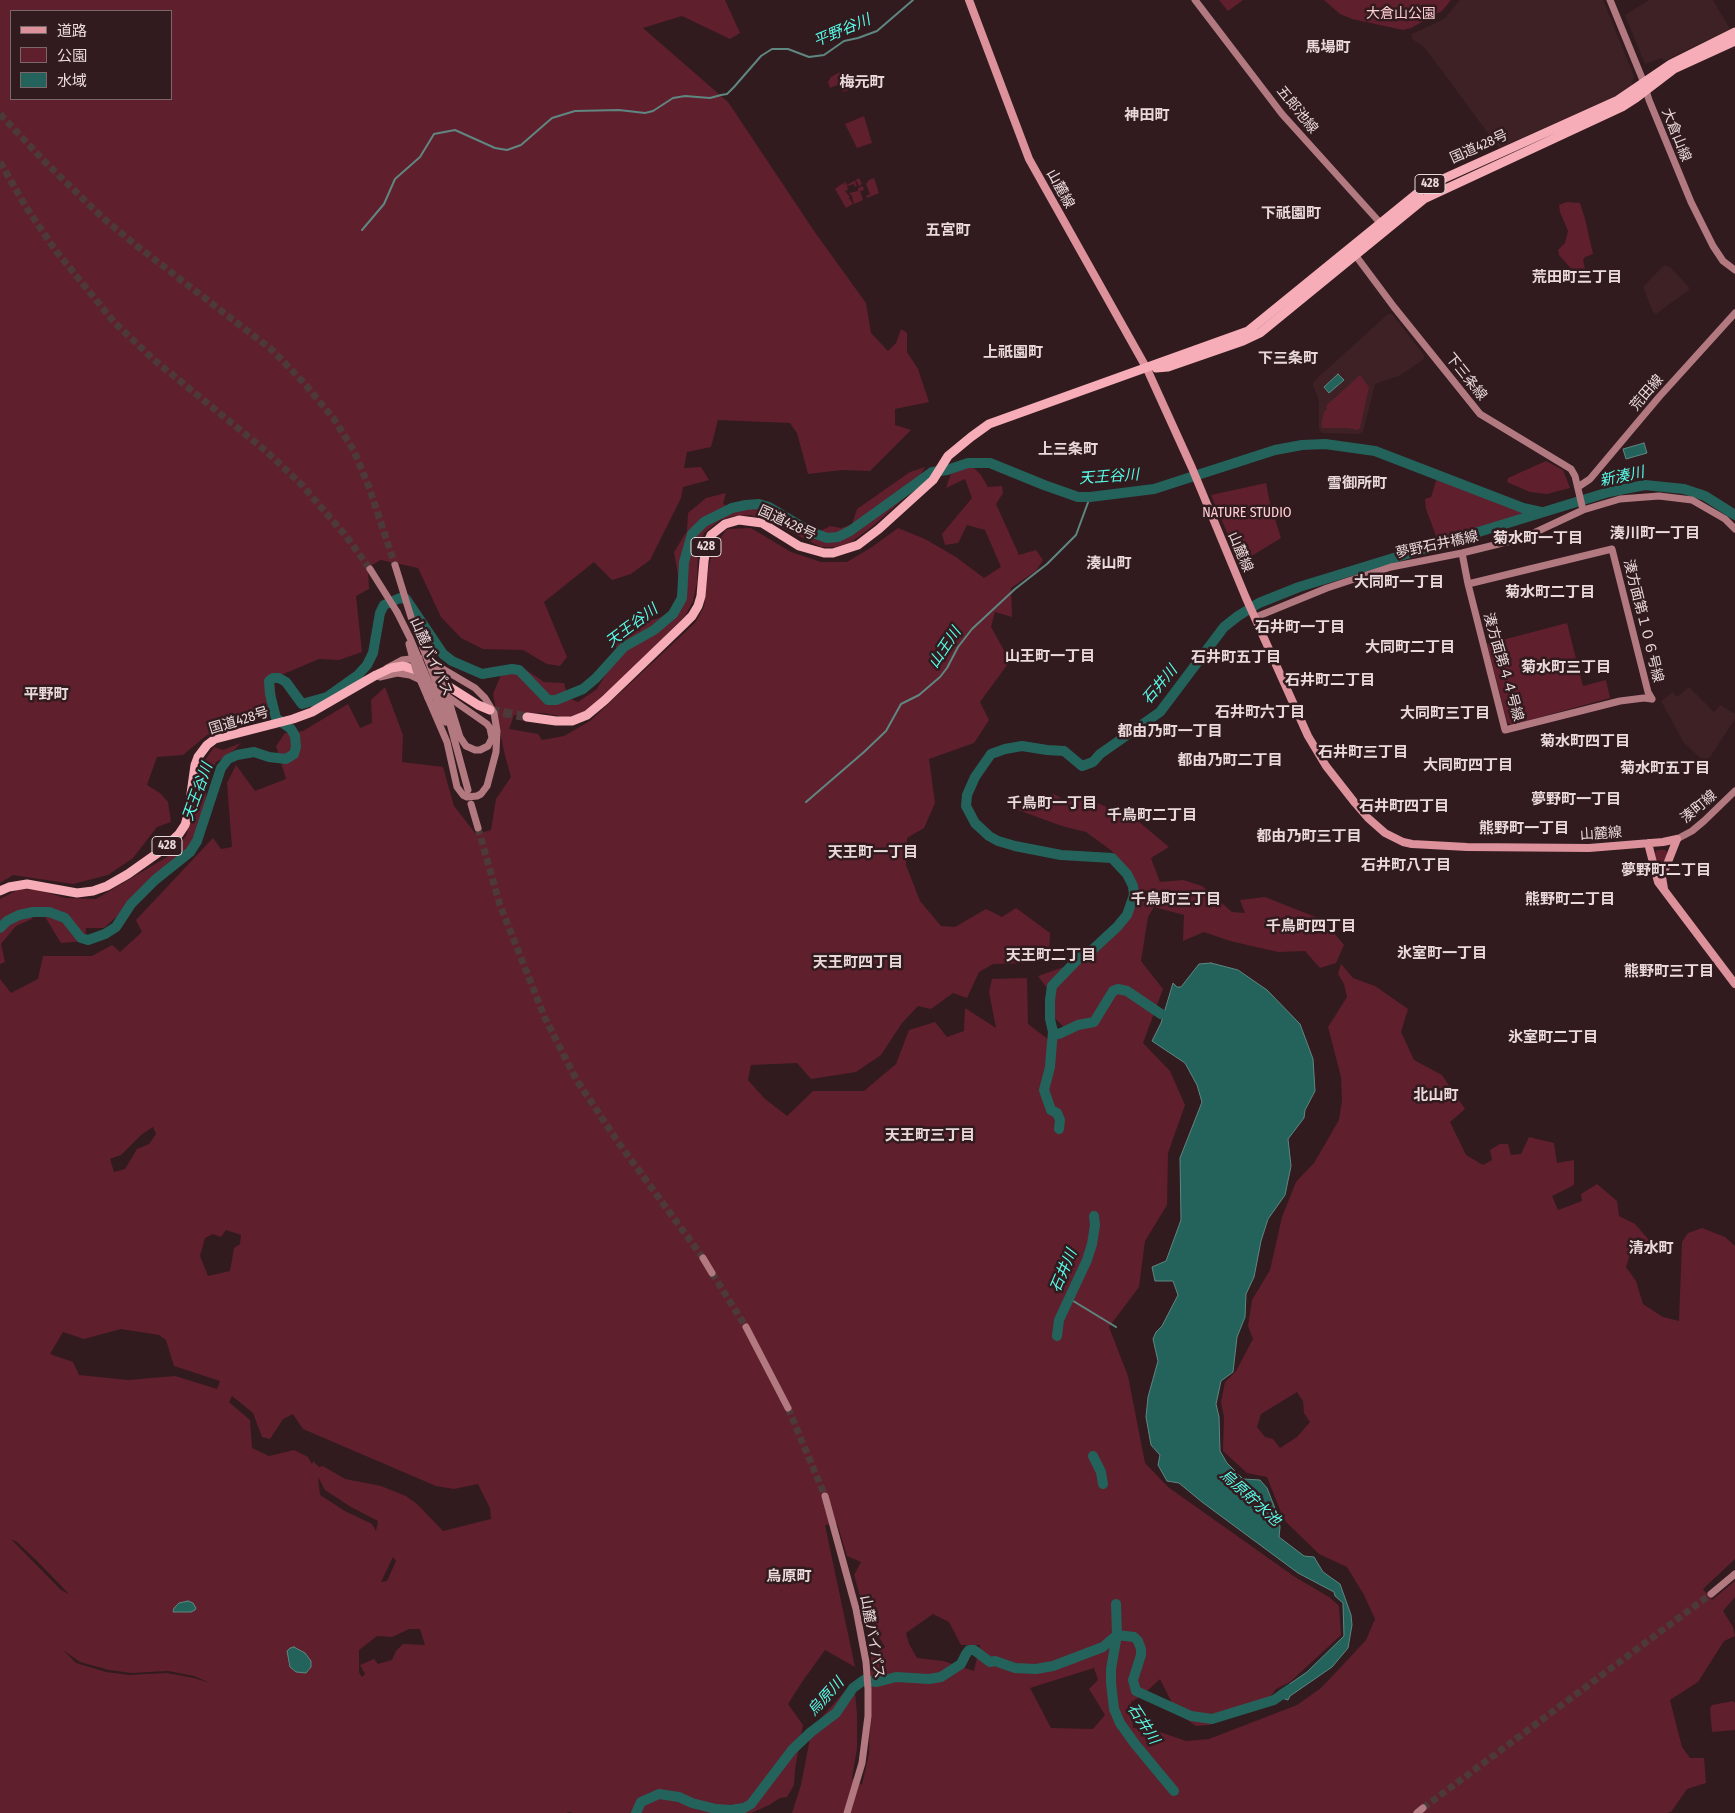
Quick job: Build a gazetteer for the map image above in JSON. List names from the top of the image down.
{
  "streets": {
    "highway": ["国道428号", "428"],
    "main road": ["山麓線"],
    "street": [
      "五郎池線",
      "大倉山線",
      "下三条線",
      "荒田線",
      "夢野石井橋線",
      "湊方面第１０６号線",
      "山麓バイパス",
      "湊方面第４４号線",
      "湊町線"
    ]
  },
  "crossings": [
    ["五郎池線", "国道428号"],
    ["大倉山線", "国道428号"],
    ["国道428号", "山麓線"],
    ["国道428号", "下三条線"],
    ["山麓線", "夢野石井橋線"],
    ["山麓線", "湊町線"],
    ["下三条線", "荒田線"],
    ["下三条線", "夢野石井橋線"],
    ["夢野石井橋線", "湊方面第４４号線"],
    ["湊方面第１０６号線", "湊方面第４４号線"]
  ],
  "districts": [
    "馬場町",
    "梅元町",
    "神田町",
    "下祇園町",
    "五宮町",
    "荒田町三丁目",
    "上祇園町",
    "下三条町",
    "上三条町",
    "雪御所町",
    "湊川町一丁目",
    "菊水町一丁目",
    "湊山町",
    "大同町一丁目",
    "菊水町二丁目",
    "石井町一丁目",
    "大同町二丁目",
    "山王町一丁目",
    "石井町五丁目",
    "菊水町三丁目",
    "石井町二丁目",
    "平野町",
    "石井町六丁目",
    "大同町三丁目",
    "都由乃町一丁目",
    "菊水町四丁目",
    "石井町三丁目",
    "都由乃町二丁目",
    "大同町四丁目",
    "菊水町五丁目",
    "夢野町一丁目",
    "千鳥町一丁目",
    "石井町四丁目",
    "千鳥町二丁目",
    "熊野町一丁目",
    "都由乃町三丁目",
    "天王町一丁目",
    "石井町八丁目",
    "夢野町二丁目",
    "千鳥町三丁目",
    "熊野町二丁目",
    "千鳥町四丁目",
    "氷室町一丁目",
    "天王町二丁目",
    "天王町四丁目",
    "熊野町三丁目",
    "氷室町二丁目",
    "北山町",
    "天王町三丁目",
    "清水町",
    "烏原町"
  ],
  "water": [
    "平野谷川",
    "天王谷川",
    "新湊川",
    "山王川",
    "石井川",
    "烏原貯水池",
    "烏原川"
  ],
  "parks": ["大倉山公園", "NATURE STUDIO"],
  "legend": ["道路", "公園", "水域"]
}
